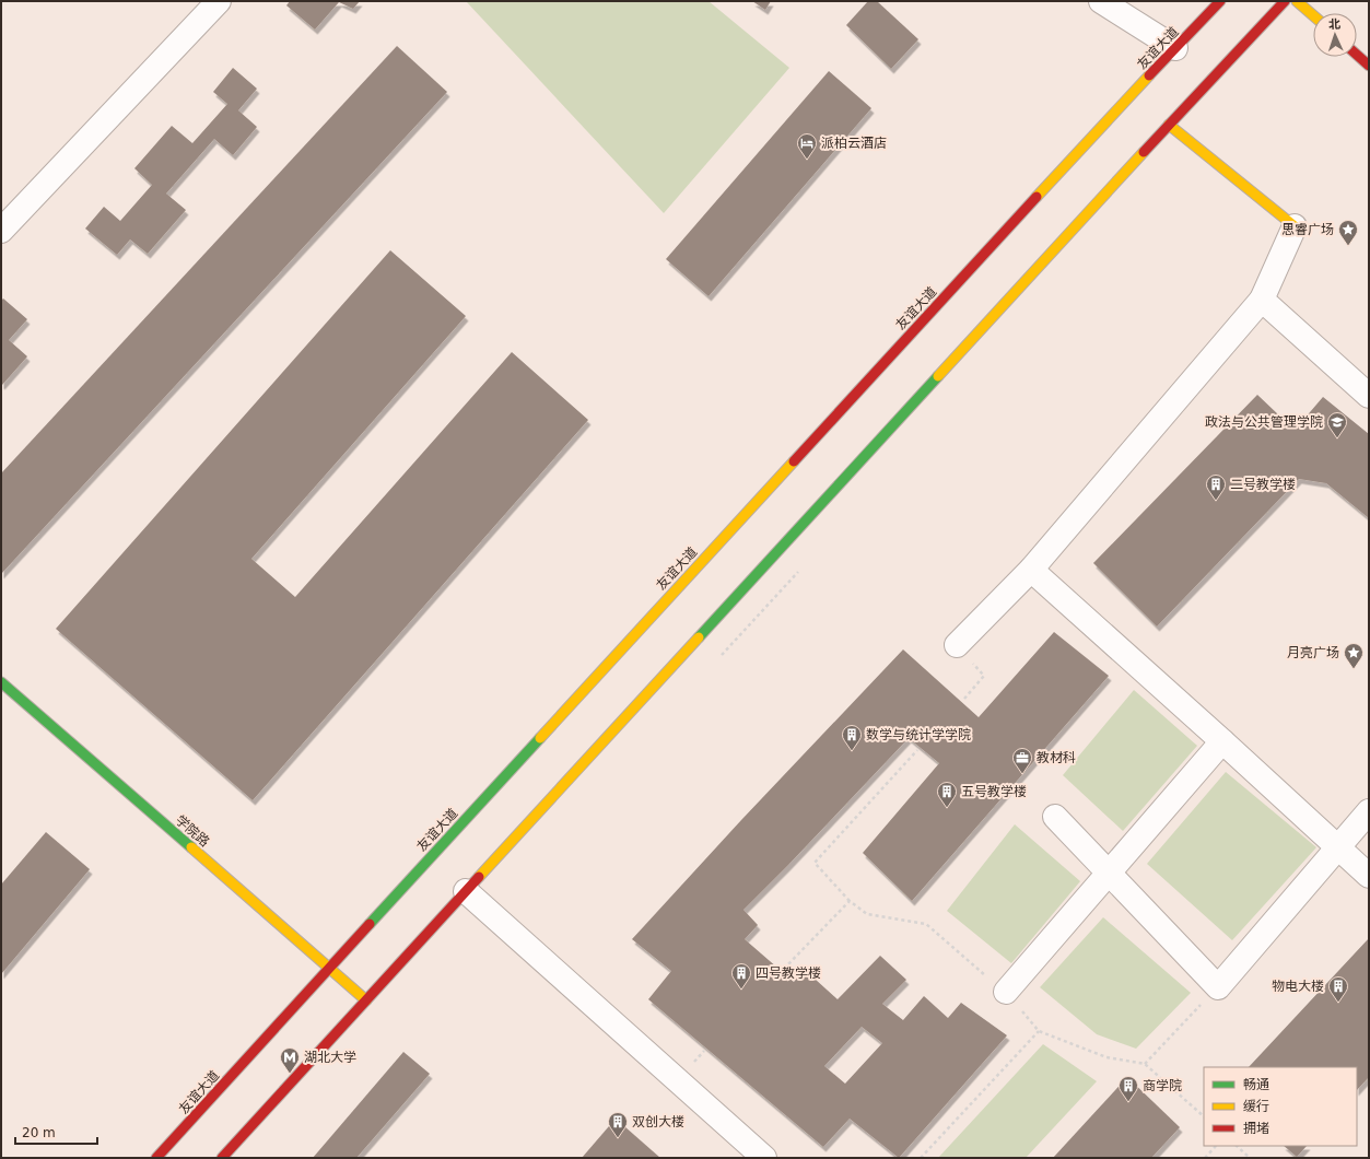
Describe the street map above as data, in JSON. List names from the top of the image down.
{
  "streets": {
    "main road": ["友谊大道", "学院路"]
  },
  "crossings": [
    ["友谊大道", "学院路"]
  ],
  "places": {
    "hotel": ["派柏云酒店"],
    "place": ["思睿广场", "月亮广场"],
    "school or university": ["政法与公共管理学院"],
    "building": [
      "二号教学楼",
      "数学与统计学学院",
      "五号教学楼",
      "四号教学楼",
      "物电大楼",
      "商学院",
      "双创大楼"
    ],
    "office": ["教材科"],
    "metro station": ["湖北大学"]
  },
  "legend": ["畅通", "缓行", "拥堵"],
  "scale_bar": "20 m",
  "north": "top"
}
